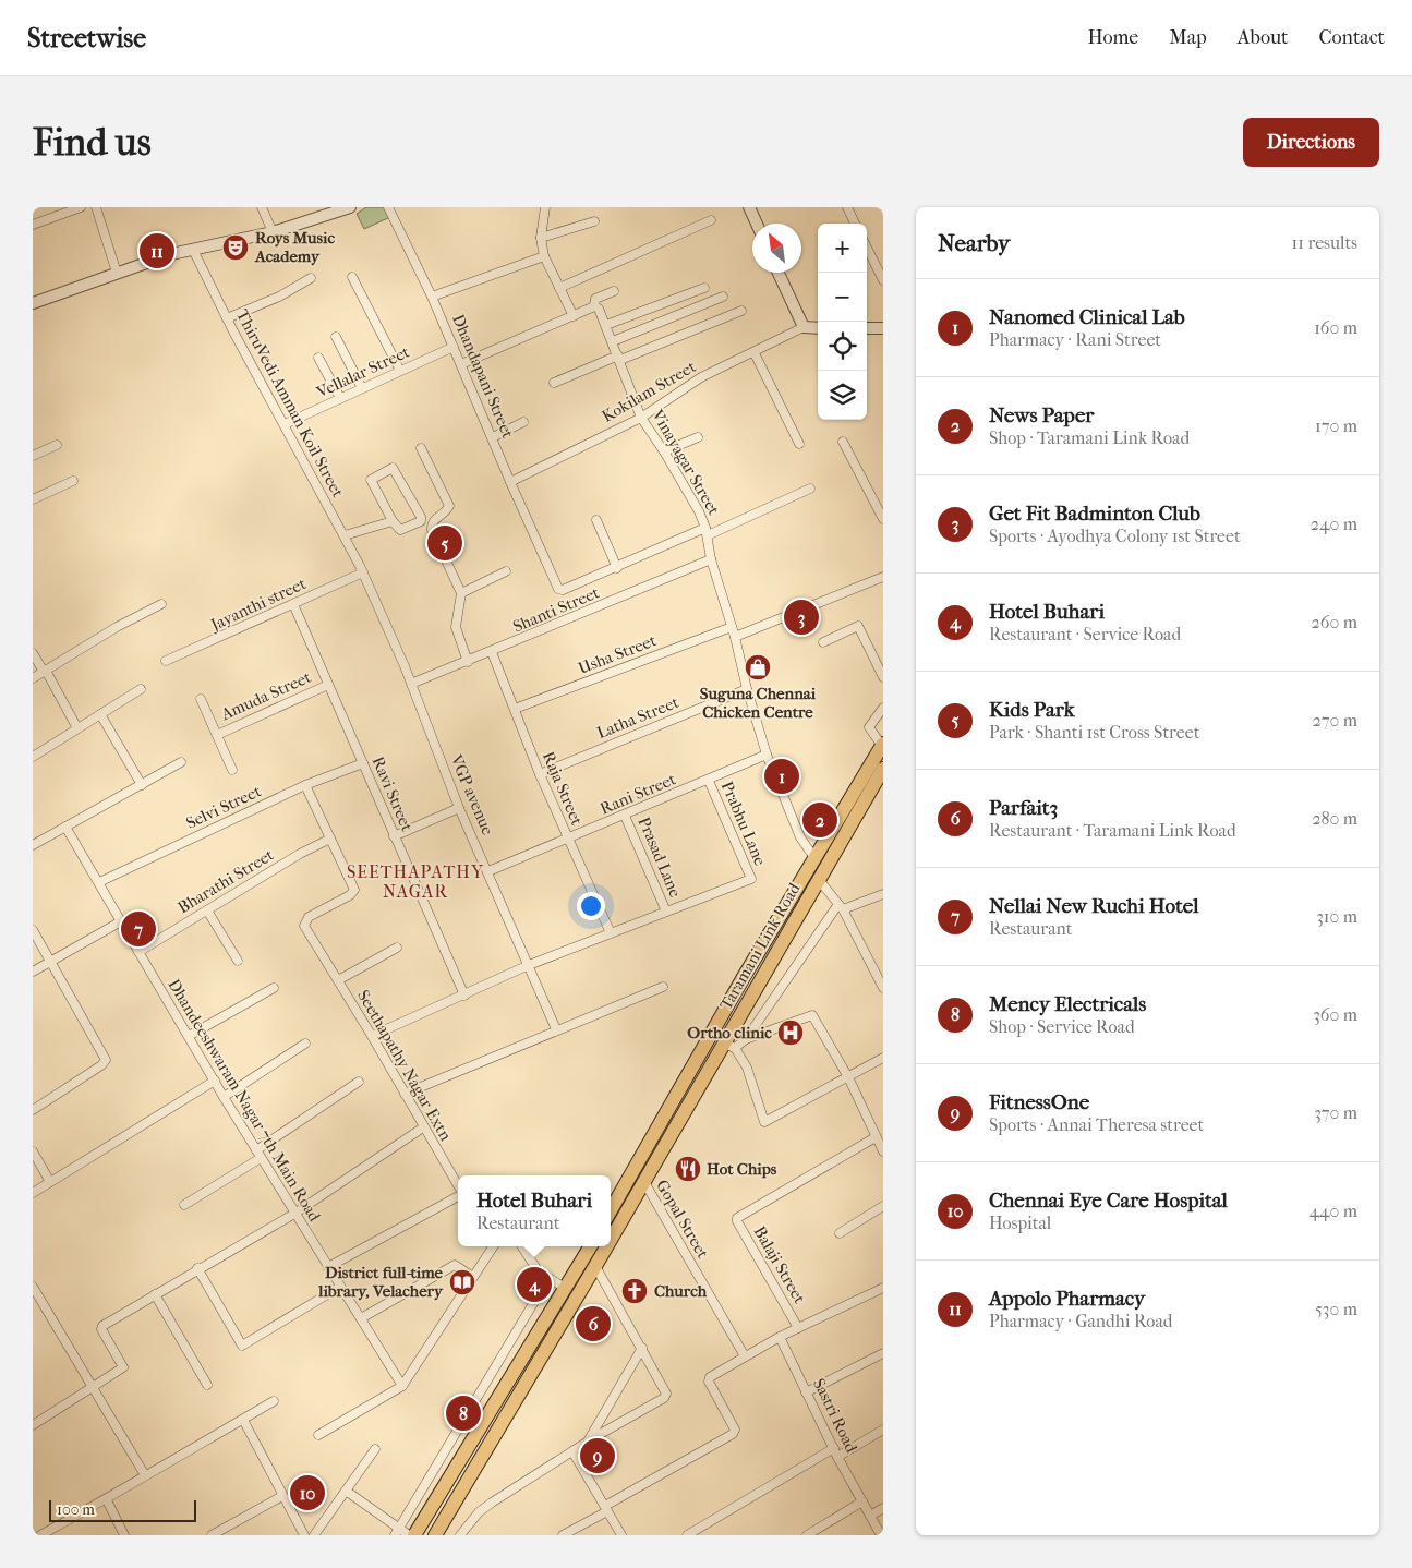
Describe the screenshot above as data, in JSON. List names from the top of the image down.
{
  "streets": {
    "main road": ["Taramani Link Road"],
    "street": [
      "Vellalar Street",
      "Dhandapani Street",
      "Kokilam Street",
      "ThiruVedi Amman Koil Street",
      "Vinayagar Street",
      "Jayanthi street",
      "Shanti Street",
      "Usha Street",
      "Amuda Street",
      "Latha Street",
      "Raja Street",
      "Ravi Street",
      "Rani Street",
      "VGP avenue",
      "Selvi Street",
      "Prabhu Lane",
      "Prasad Lane",
      "Bharathi Street",
      "Seethapathy Nagar Extn",
      "Dhandeeshwaram Nagar 7th Main Road",
      "Gopal Street",
      "Balaji Street",
      "Sastri Road"
    ]
  },
  "crossings": [
    ["Vellalar Street", "Dhandapani Street"],
    ["Vellalar Street", "ThiruVedi Amman Koil Street"],
    ["Dhandapani Street", "Kokilam Street"],
    ["Kokilam Street", "Vinayagar Street"],
    ["ThiruVedi Amman Koil Street", "Jayanthi street"],
    ["ThiruVedi Amman Koil Street", "VGP avenue"],
    ["Vinayagar Street", "Shanti Street"],
    ["Vinayagar Street", "Usha Street"],
    ["Vinayagar Street", "Latha Street"],
    ["Vinayagar Street", "Rani Street"],
    ["Vinayagar Street", "Taramani Link Road"],
    ["Jayanthi street", "Ravi Street"],
    ["Jayanthi street", "VGP avenue"],
    ["Shanti Street", "Raja Street"],
    ["Shanti Street", "VGP avenue"],
    ["Usha Street", "Raja Street"],
    ["Amuda Street", "Ravi Street"],
    ["Latha Street", "Raja Street"],
    ["Raja Street", "Rani Street"],
    ["Ravi Street", "Selvi Street"],
    ["Rani Street", "VGP avenue"],
    ["Rani Street", "Prabhu Lane"],
    ["Rani Street", "Prasad Lane"],
    ["Selvi Street", "Dhandeeshwaram Nagar 7th Main Road"],
    ["Prabhu Lane", "Prasad Lane"],
    ["Bharathi Street", "Seethapathy Nagar Extn"],
    ["Bharathi Street", "Dhandeeshwaram Nagar 7th Main Road"],
    ["Taramani Link Road", "Gopal Street"]
  ],
  "districts": ["SEETHAPATHY NAGAR"],
  "places": {
    "theatre": ["Roys Music Academy"],
    "shop": ["Suguna Chennai Chicken Centre"],
    "hospital": ["Ortho clinic"],
    "restaurant": ["Hot Chips"],
    "library": ["District full-time library, Velachery"],
    "church": ["Church"]
  },
  "scale_bar": "100 m",
  "north": "top left",
  "page": {
    "header": "Streetwise",
    "nav": [
      "Home",
      "Map",
      "About",
      "Contact"
    ],
    "buttons": "Directions",
    "title": "Find us",
    "heading": ["Nearby", "11 results"],
    "map_buttons": ["+", "−"],
    "pins": [
      "11",
      "5",
      "3",
      "1",
      "2",
      "7",
      "4",
      "6",
      "8",
      "9",
      "10"
    ],
    "list": [
      {
        "mark": "1",
        "name": "Nanomed Clinical Lab",
        "note": "Pharmacy · Rani Street",
        "value": "160 m"
      },
      {
        "mark": "2",
        "name": "News Paper",
        "note": "Shop · Taramani Link Road",
        "value": "170 m"
      },
      {
        "mark": "3",
        "name": "Get Fit Badminton Club",
        "note": "Sports · Ayodhya Colony 1st Street",
        "value": "240 m"
      },
      {
        "mark": "4",
        "name": "Hotel Buhari",
        "note": "Restaurant · Service Road",
        "value": "260 m"
      },
      {
        "mark": "5",
        "name": "Kids Park",
        "note": "Park · Shanti 1st Cross Street",
        "value": "270 m"
      },
      {
        "mark": "6",
        "name": "Parfait3",
        "note": "Restaurant · Taramani Link Road",
        "value": "280 m"
      },
      {
        "mark": "7",
        "name": "Nellai New Ruchi Hotel",
        "note": "Restaurant",
        "value": "310 m"
      },
      {
        "mark": "8",
        "name": "Mency Electricals",
        "note": "Shop · Service Road",
        "value": "360 m"
      },
      {
        "mark": "9",
        "name": "FitnessOne",
        "note": "Sports · Annai Theresa street",
        "value": "370 m"
      },
      {
        "mark": "10",
        "name": "Chennai Eye Care Hospital",
        "note": "Hospital",
        "value": "440 m"
      },
      {
        "mark": "11",
        "name": "Appolo Pharmacy",
        "note": "Pharmacy · Gandhi Road",
        "value": "530 m"
      }
    ],
    "popup": ["Hotel Buhari", "Restaurant"],
    "scale": "100 m"
  }
}
